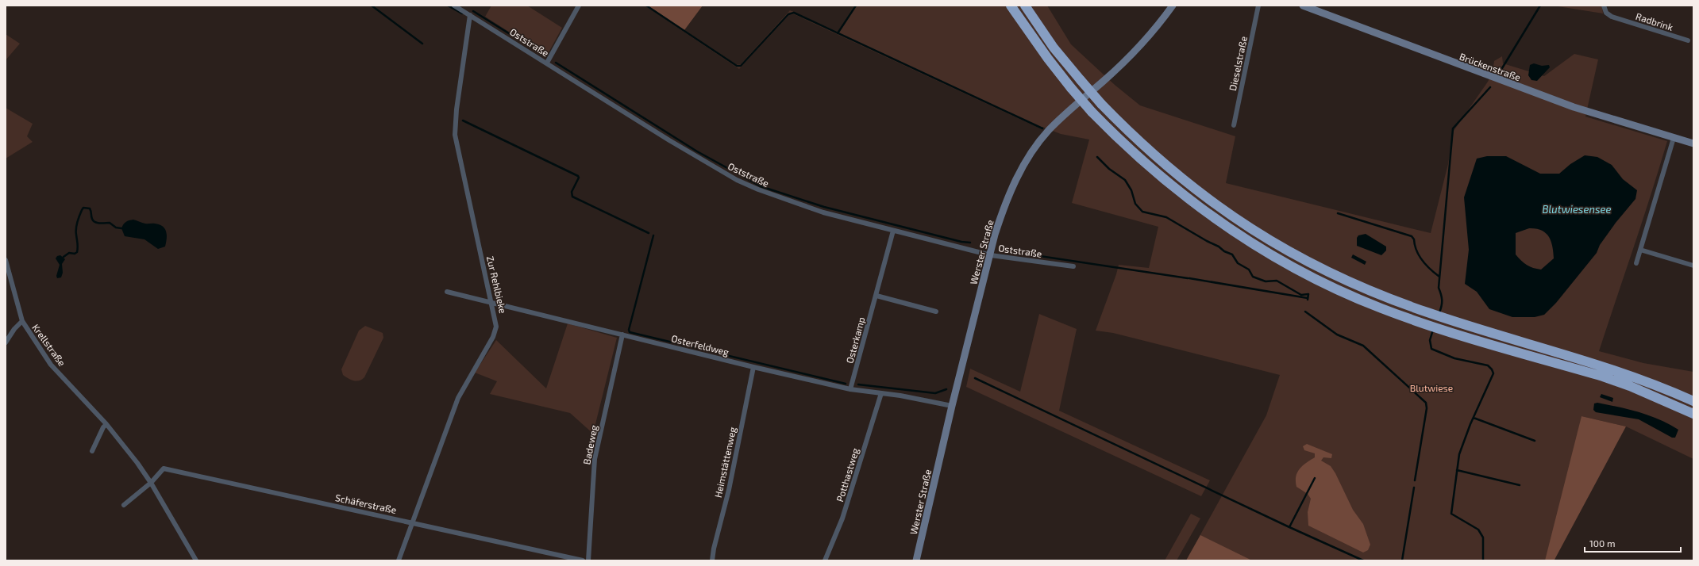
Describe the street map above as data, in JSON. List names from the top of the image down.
{
  "streets": {
    "main road": ["Brückenstraße", "Werster Straße"],
    "street": [
      "Radbrink",
      "Oststraße",
      "Dieselstraße",
      "Zur Rehlbieke",
      "Osterkamp",
      "Krellstraße",
      "Osterfeldweg",
      "Badeweg",
      "Heimstättenweg",
      "Potthastweg",
      "Schäferstraße"
    ]
  },
  "crossings": [
    ["Oststraße", "Werster Straße"],
    ["Oststraße", "Zur Rehlbieke"],
    ["Oststraße", "Osterkamp"],
    ["Werster Straße", "Osterfeldweg"],
    ["Zur Rehlbieke", "Osterfeldweg"],
    ["Zur Rehlbieke", "Schäferstraße"],
    ["Osterkamp", "Osterfeldweg"],
    ["Krellstraße", "Schäferstraße"],
    ["Osterfeldweg", "Badeweg"],
    ["Osterfeldweg", "Heimstättenweg"],
    ["Osterfeldweg", "Potthastweg"]
  ],
  "water": ["Blutwiesensee"],
  "parks": ["Blutwiese"],
  "scale_bar": "100 m"
}
